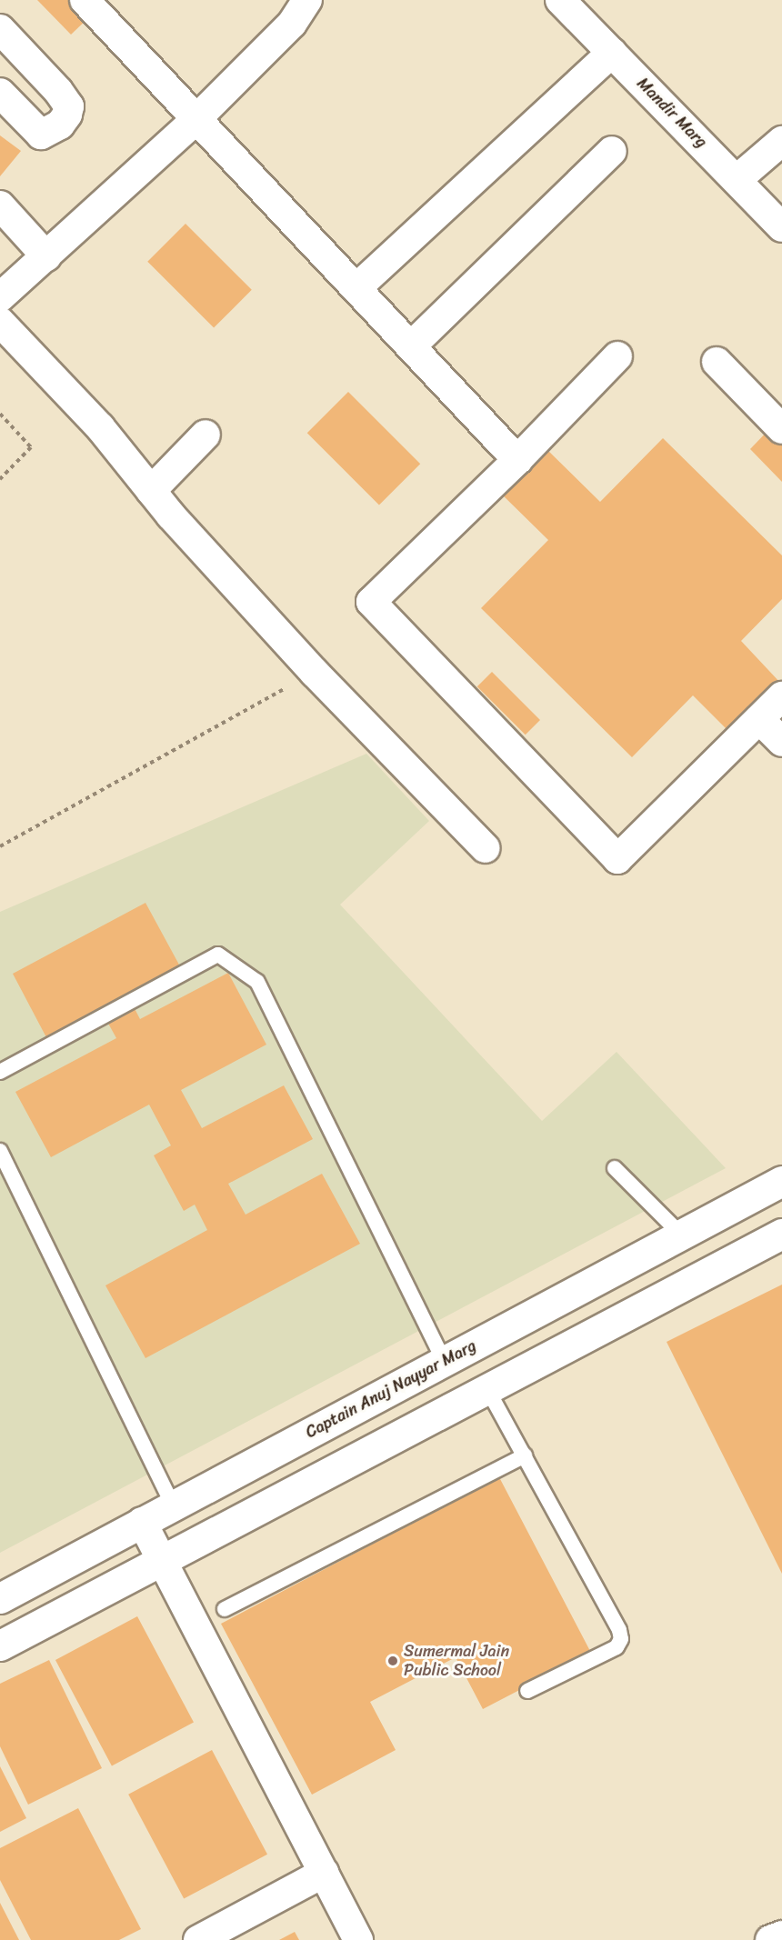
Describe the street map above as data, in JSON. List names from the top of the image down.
{
  "streets": {
    "street": ["Mandir Marg", "Captain Anuj Nayyar Marg"]
  },
  "places": ["Sumermal Jain Public School"]
}
